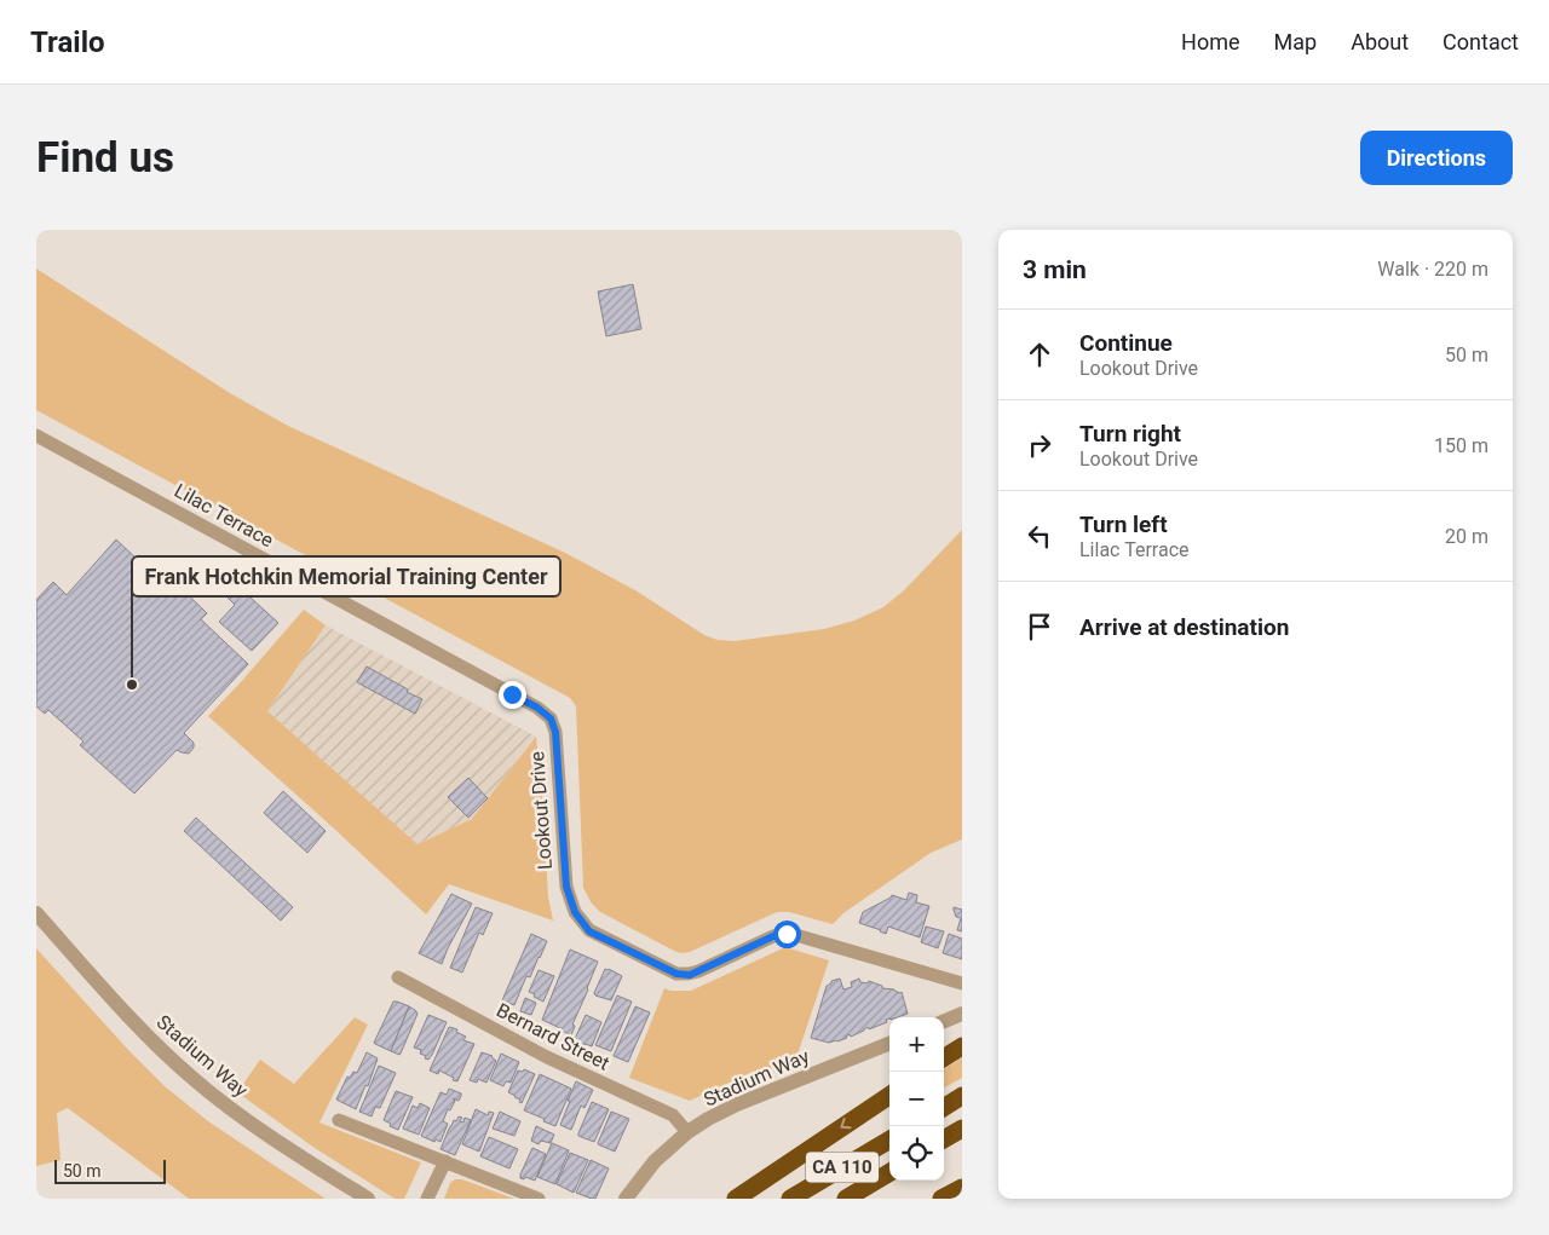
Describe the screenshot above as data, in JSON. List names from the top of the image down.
{
  "streets": {
    "highway": ["CA 110"],
    "street": [
      "Lilac Terrace",
      "Lookout Drive",
      "Bernard Street",
      "Stadium Way"
    ]
  },
  "crossings": [
    ["Lilac Terrace", "Lookout Drive"],
    ["Bernard Street", "Stadium Way"]
  ],
  "places": ["Frank Hotchkin Memorial Training Center"],
  "scale_bar": "50 m",
  "page": {
    "header": "Trailo",
    "nav": [
      "Home",
      "Map",
      "About",
      "Contact"
    ],
    "buttons": "Directions",
    "title": "Find us",
    "heading": ["3 min", "Walk · 220 m"],
    "list": [
      ["Continue", "Lookout Drive", "50 m"],
      ["Turn right", "Lookout Drive", "150 m"],
      ["Turn left", "Lilac Terrace", "20 m"],
      "Arrive at destination"
    ],
    "map_buttons": ["+", "−"],
    "scale": "50 m"
  }
}
